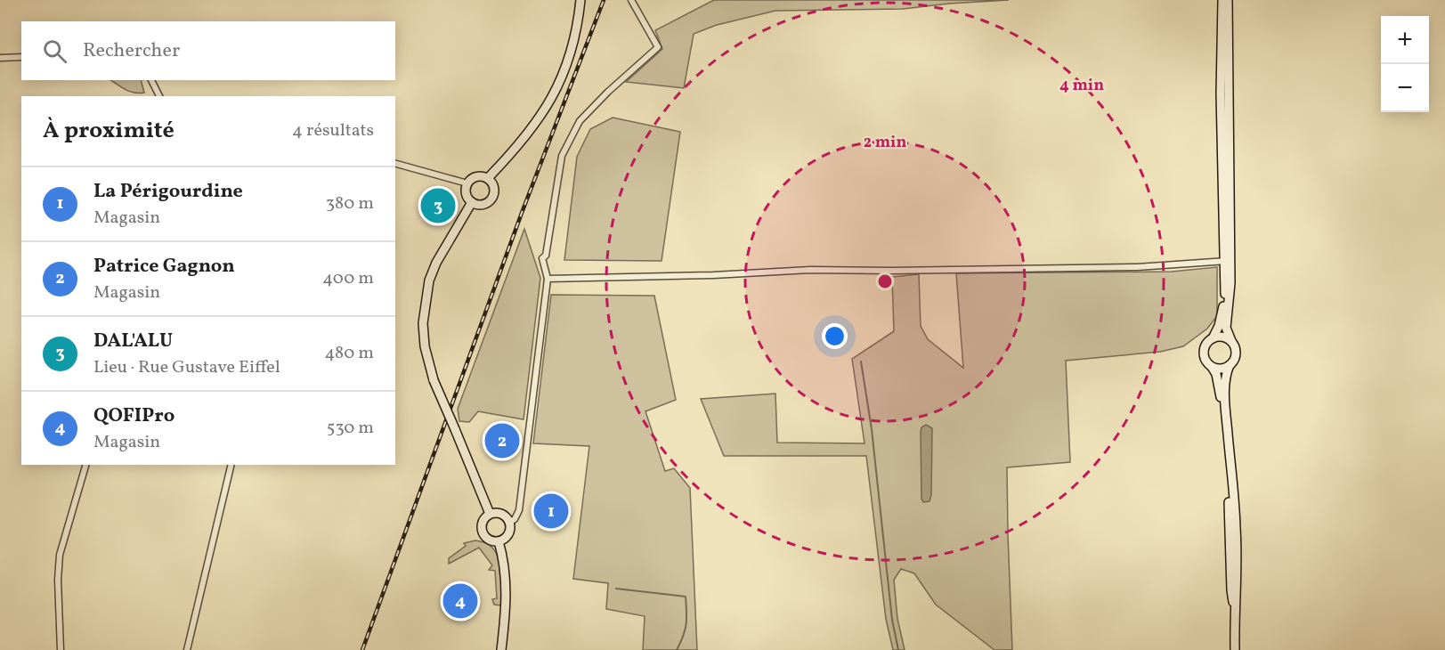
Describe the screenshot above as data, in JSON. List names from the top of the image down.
{
  "page": {
    "map_buttons": ["+", "−"],
    "search": "Rechercher",
    "heading": ["À proximité", "4 résultats"],
    "list": [
      {
        "mark": "1",
        "name": "La Périgourdine",
        "note": "Magasin",
        "value": "380 m"
      },
      {
        "mark": "2",
        "name": "Patrice Gagnon",
        "note": "Magasin",
        "value": "400 m"
      },
      {
        "mark": "3",
        "name": "DAL'ALU",
        "note": "Lieu · Rue Gustave Eiffel",
        "value": "480 m"
      },
      {
        "mark": "4",
        "name": "QOFIPro",
        "note": "Magasin",
        "value": "530 m"
      }
    ],
    "pins": [
      "3",
      "2",
      "1",
      "4"
    ]
  },
  "rings": ["4 min", "2 min"]
}
